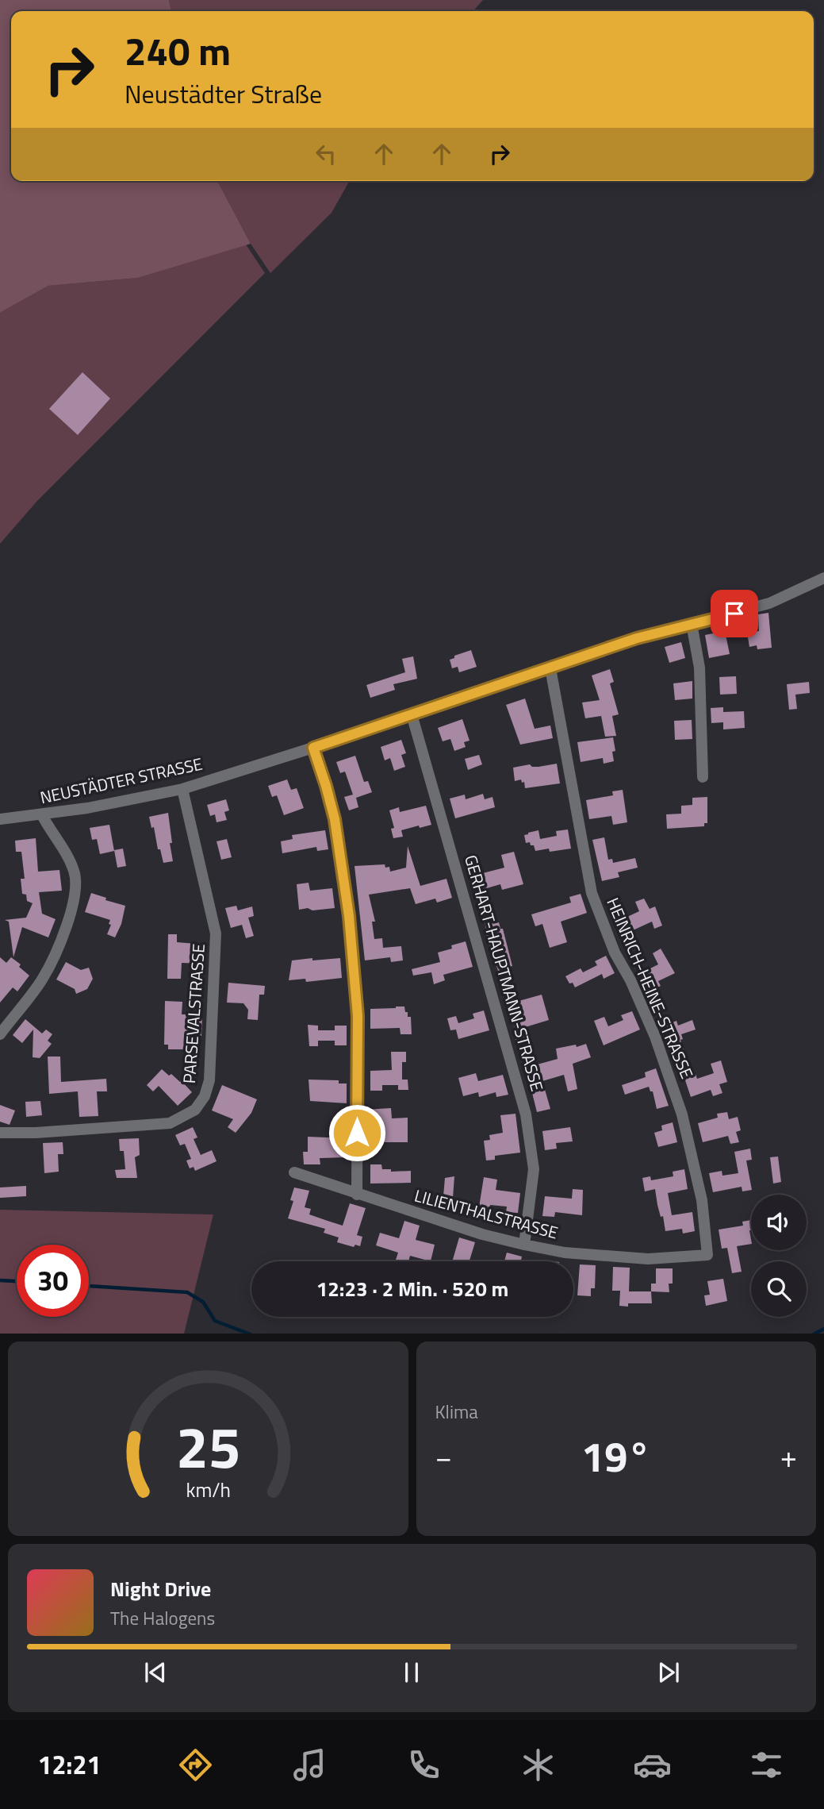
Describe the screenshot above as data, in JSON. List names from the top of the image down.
{
  "streets": {
    "street": [
      "NEUSTÄDTER STRASSE",
      "GERHART-HAUPTMANN-STRASSE",
      "HEINRICH-HEINE-STRASSE",
      "PARSEVALSTRASSE",
      "LILIENTHALSTRASSE"
    ]
  },
  "crossings": [
    ["NEUSTÄDTER STRASSE", "GERHART-HAUPTMANN-STRASSE"],
    ["NEUSTÄDTER STRASSE", "HEINRICH-HEINE-STRASSE"],
    ["NEUSTÄDTER STRASSE", "PARSEVALSTRASSE"],
    ["GERHART-HAUPTMANN-STRASSE", "LILIENTHALSTRASSE"],
    ["HEINRICH-HEINE-STRASSE", "LILIENTHALSTRASSE"]
  ],
  "page": {
    "turn": ["240 m", "Neustädter Straße"],
    "limit": "30",
    "trip": "12:23 · 2 Min. · 520 m",
    "tile": "Klima",
    "heat": ["−", "19°", "+"],
    "song": ["Night Drive", "The Halogens"],
    "tabs": "12:21",
    "gauge": ["25", "km/h"]
  }
}
